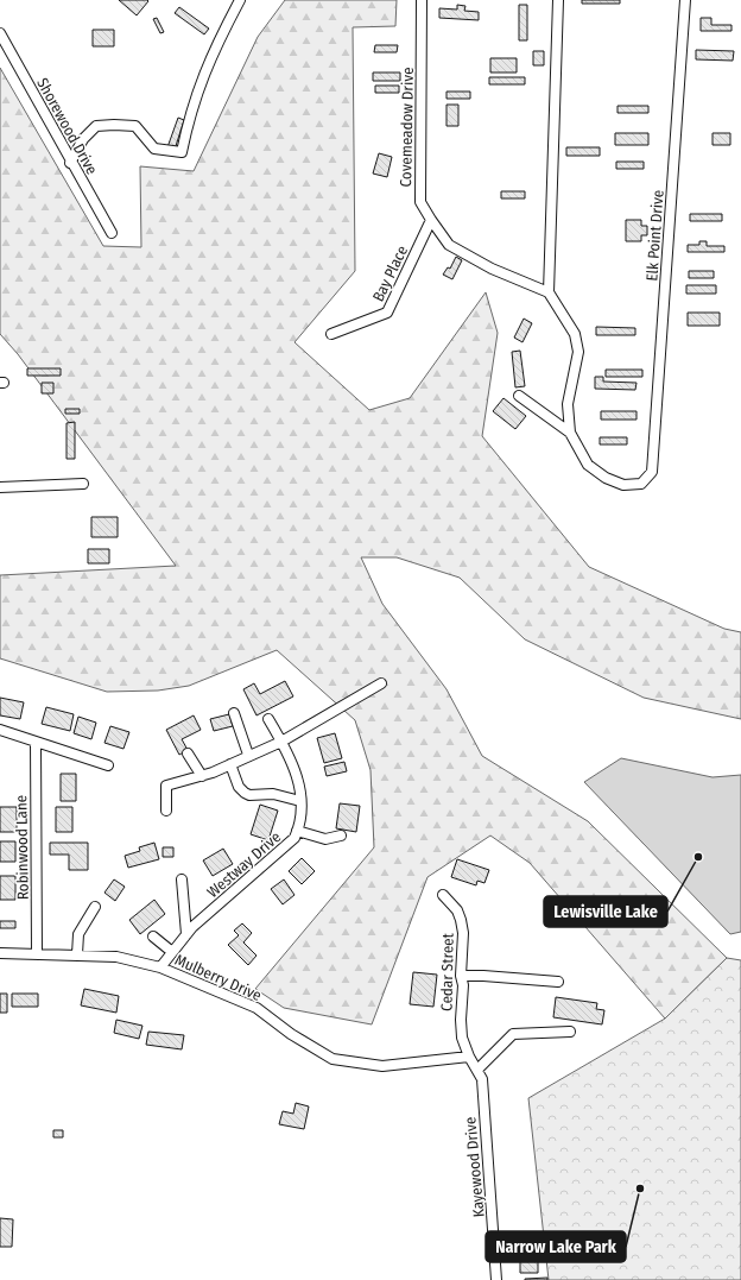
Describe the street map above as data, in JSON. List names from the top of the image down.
{
  "streets": {
    "street": [
      "Shorewood Drive",
      "Covemeadow Drive",
      "Elk Point Drive",
      "Bay Place",
      "Robinwood Lane",
      "Westway Drive",
      "Cedar Street",
      "Mulberry Drive",
      "Kayewood Drive"
    ]
  },
  "crossings": [
    ["Covemeadow Drive", "Bay Place"],
    ["Robinwood Lane", "Mulberry Drive"],
    ["Westway Drive", "Mulberry Drive"],
    ["Cedar Street", "Mulberry Drive"],
    ["Cedar Street", "Kayewood Drive"],
    ["Mulberry Drive", "Kayewood Drive"]
  ],
  "places": ["Lewisville Lake", "Narrow Lake Park"]
}
